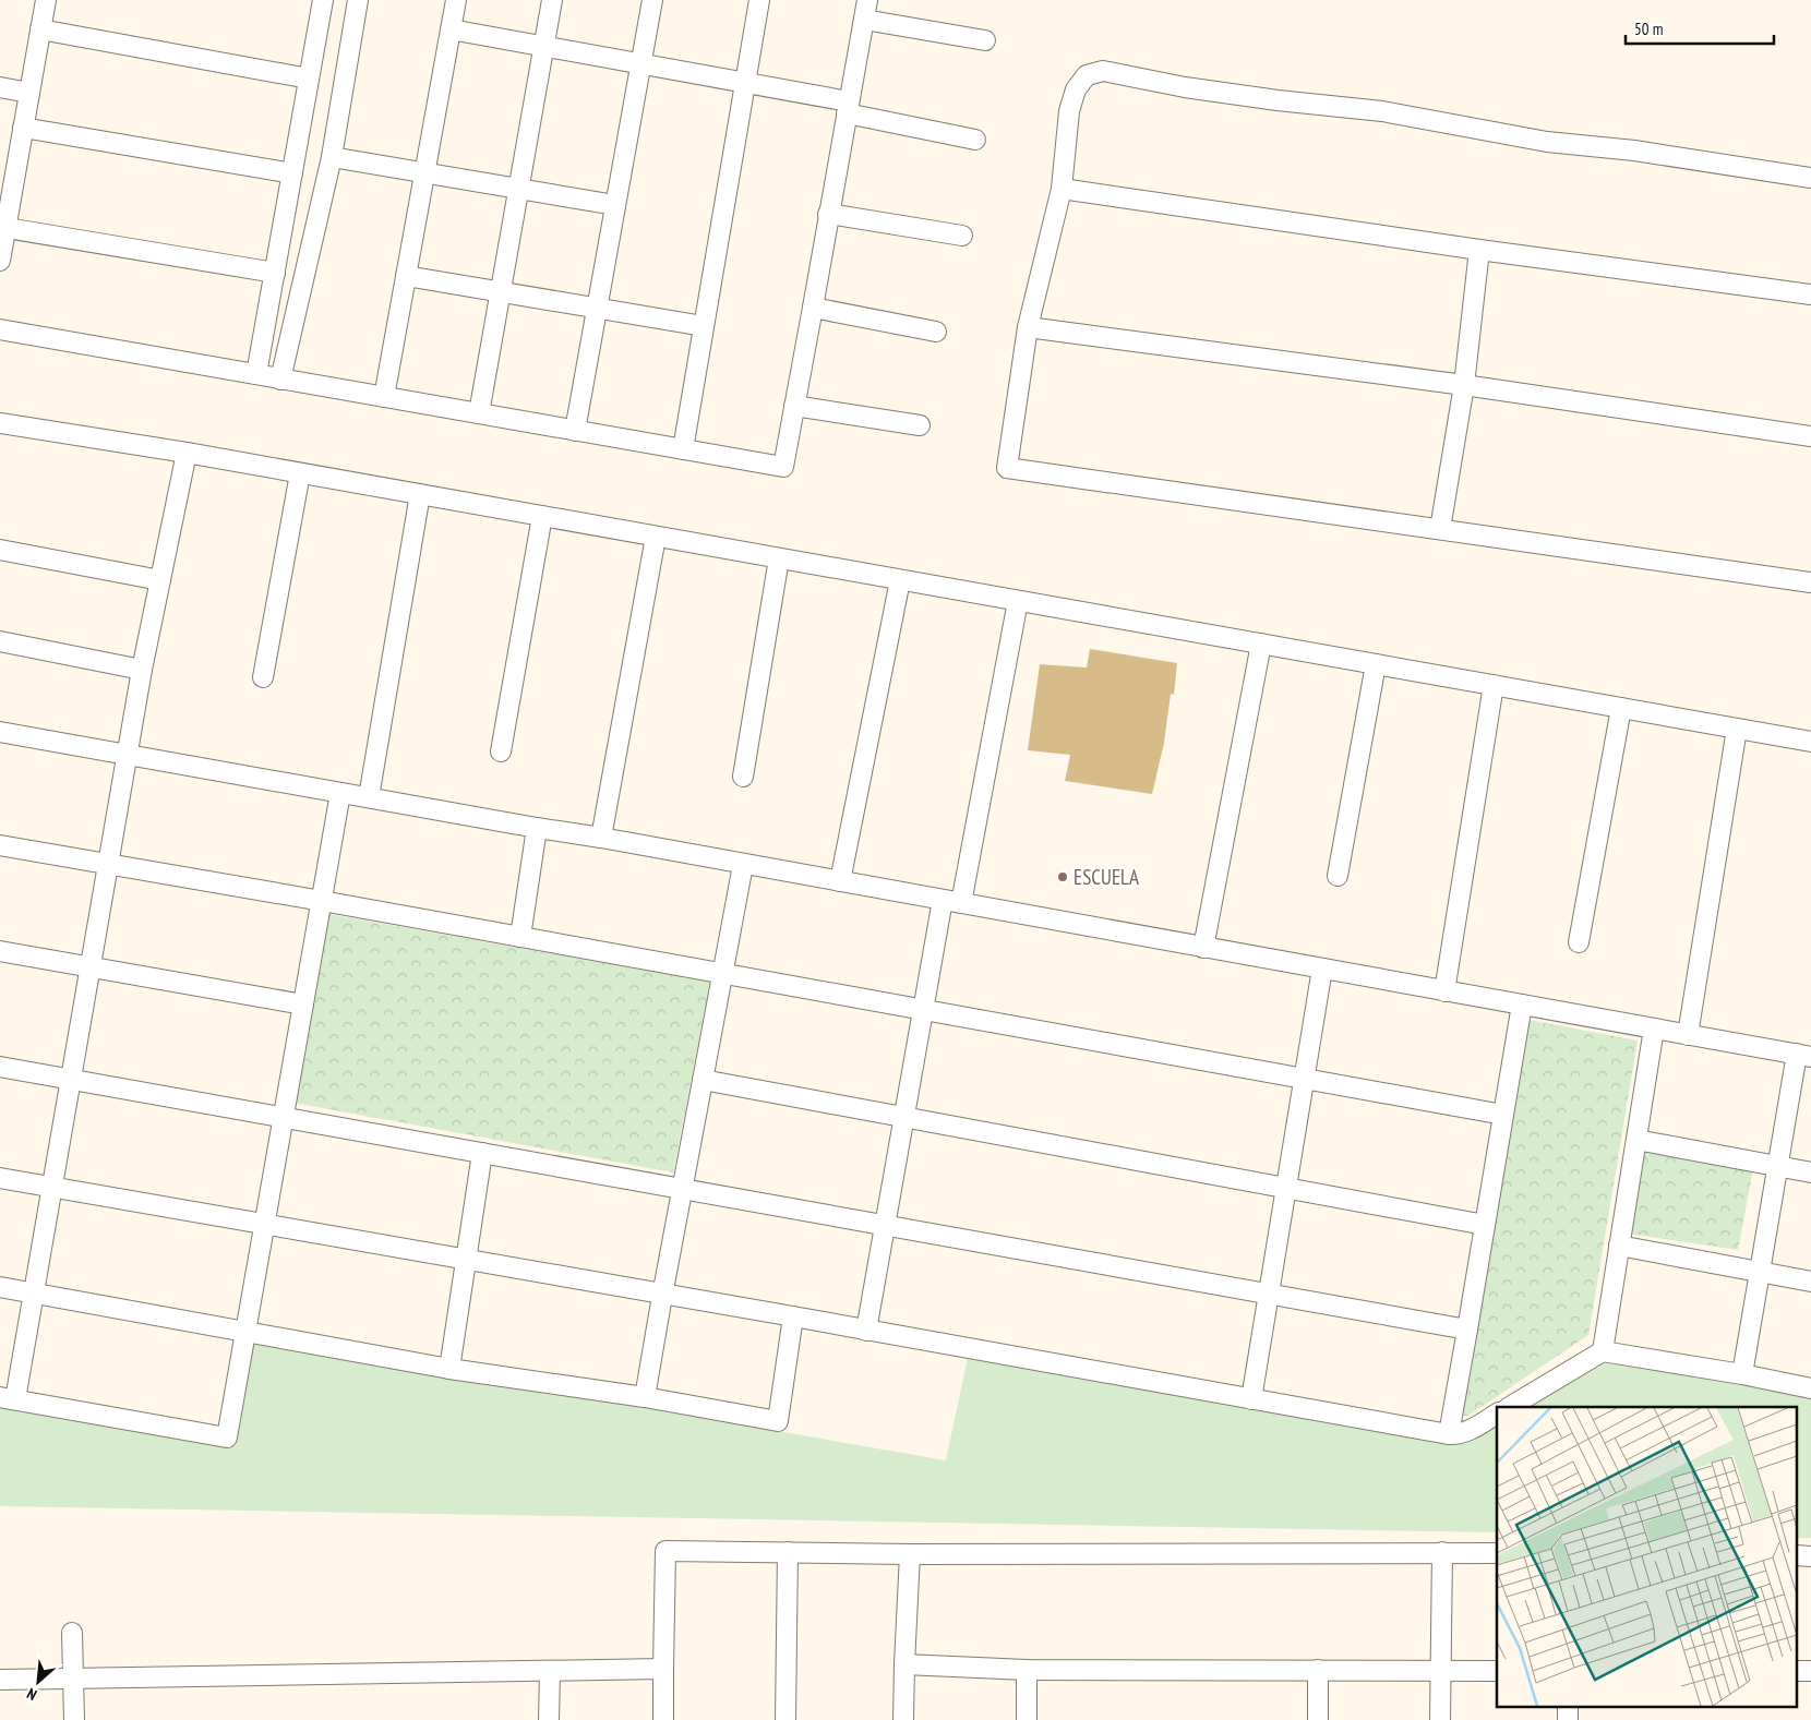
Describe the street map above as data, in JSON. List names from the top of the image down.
{
  "places": ["ESCUELA"],
  "scale_bar": "50 m",
  "north": "bottom left"
}
